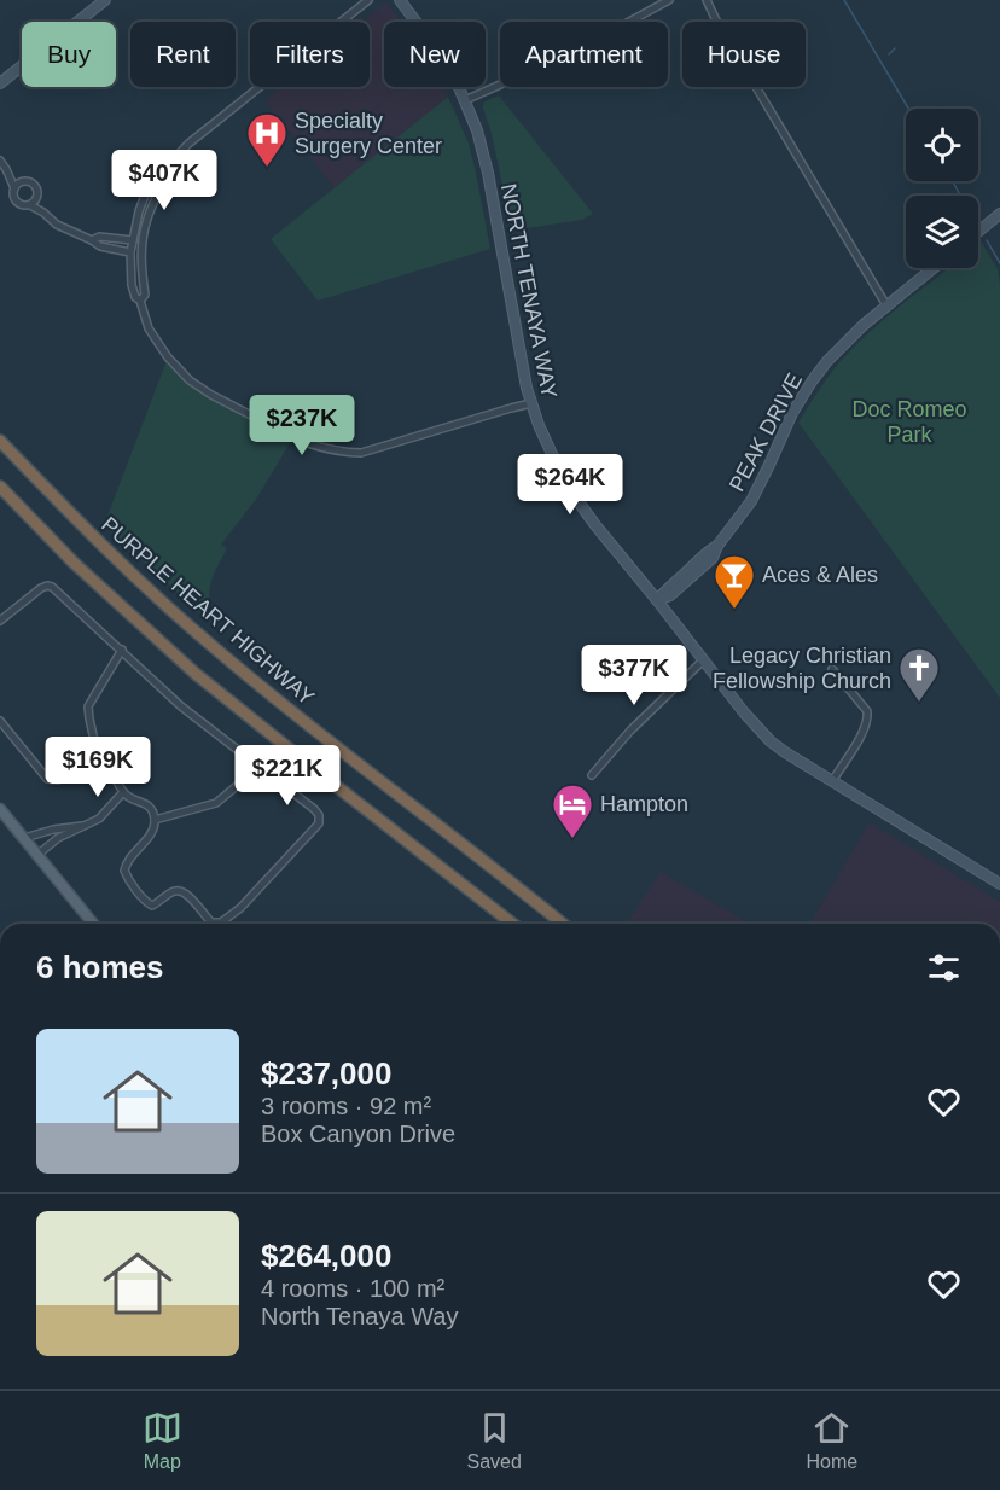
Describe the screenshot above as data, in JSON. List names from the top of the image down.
{
  "streets": {
    "highway": ["PURPLE HEART HIGHWAY"],
    "main road": ["NORTH TENAYA WAY", "PEAK DRIVE"]
  },
  "crossings": [
    ["NORTH TENAYA WAY", "PEAK DRIVE"]
  ],
  "parks": ["Doc Romeo Park"],
  "places": {
    "hospital": ["Specialty Surgery Center"],
    "bar": ["Aces & Ales"],
    "church": ["Legacy Christian Fellowship Church"],
    "hotel": ["Hampton"]
  },
  "page": {
    "chip": [
      "Buy",
      "Rent",
      "Filters",
      "New",
      "Apartment",
      "House"
    ],
    "price": [
      "$407K",
      "$237K",
      "$264K",
      "$377K",
      "$169K",
      "$221K"
    ],
    "heading": "6 homes",
    "list": [
      {
        "name": "$237,000",
        "note": "3 rooms · 92 m² · Box Canyon Drive"
      },
      {
        "name": "$264,000",
        "note": "4 rooms · 100 m² · North Tenaya Way"
      }
    ],
    "tabs": ["Map", "Saved", "Home"]
  }
}
